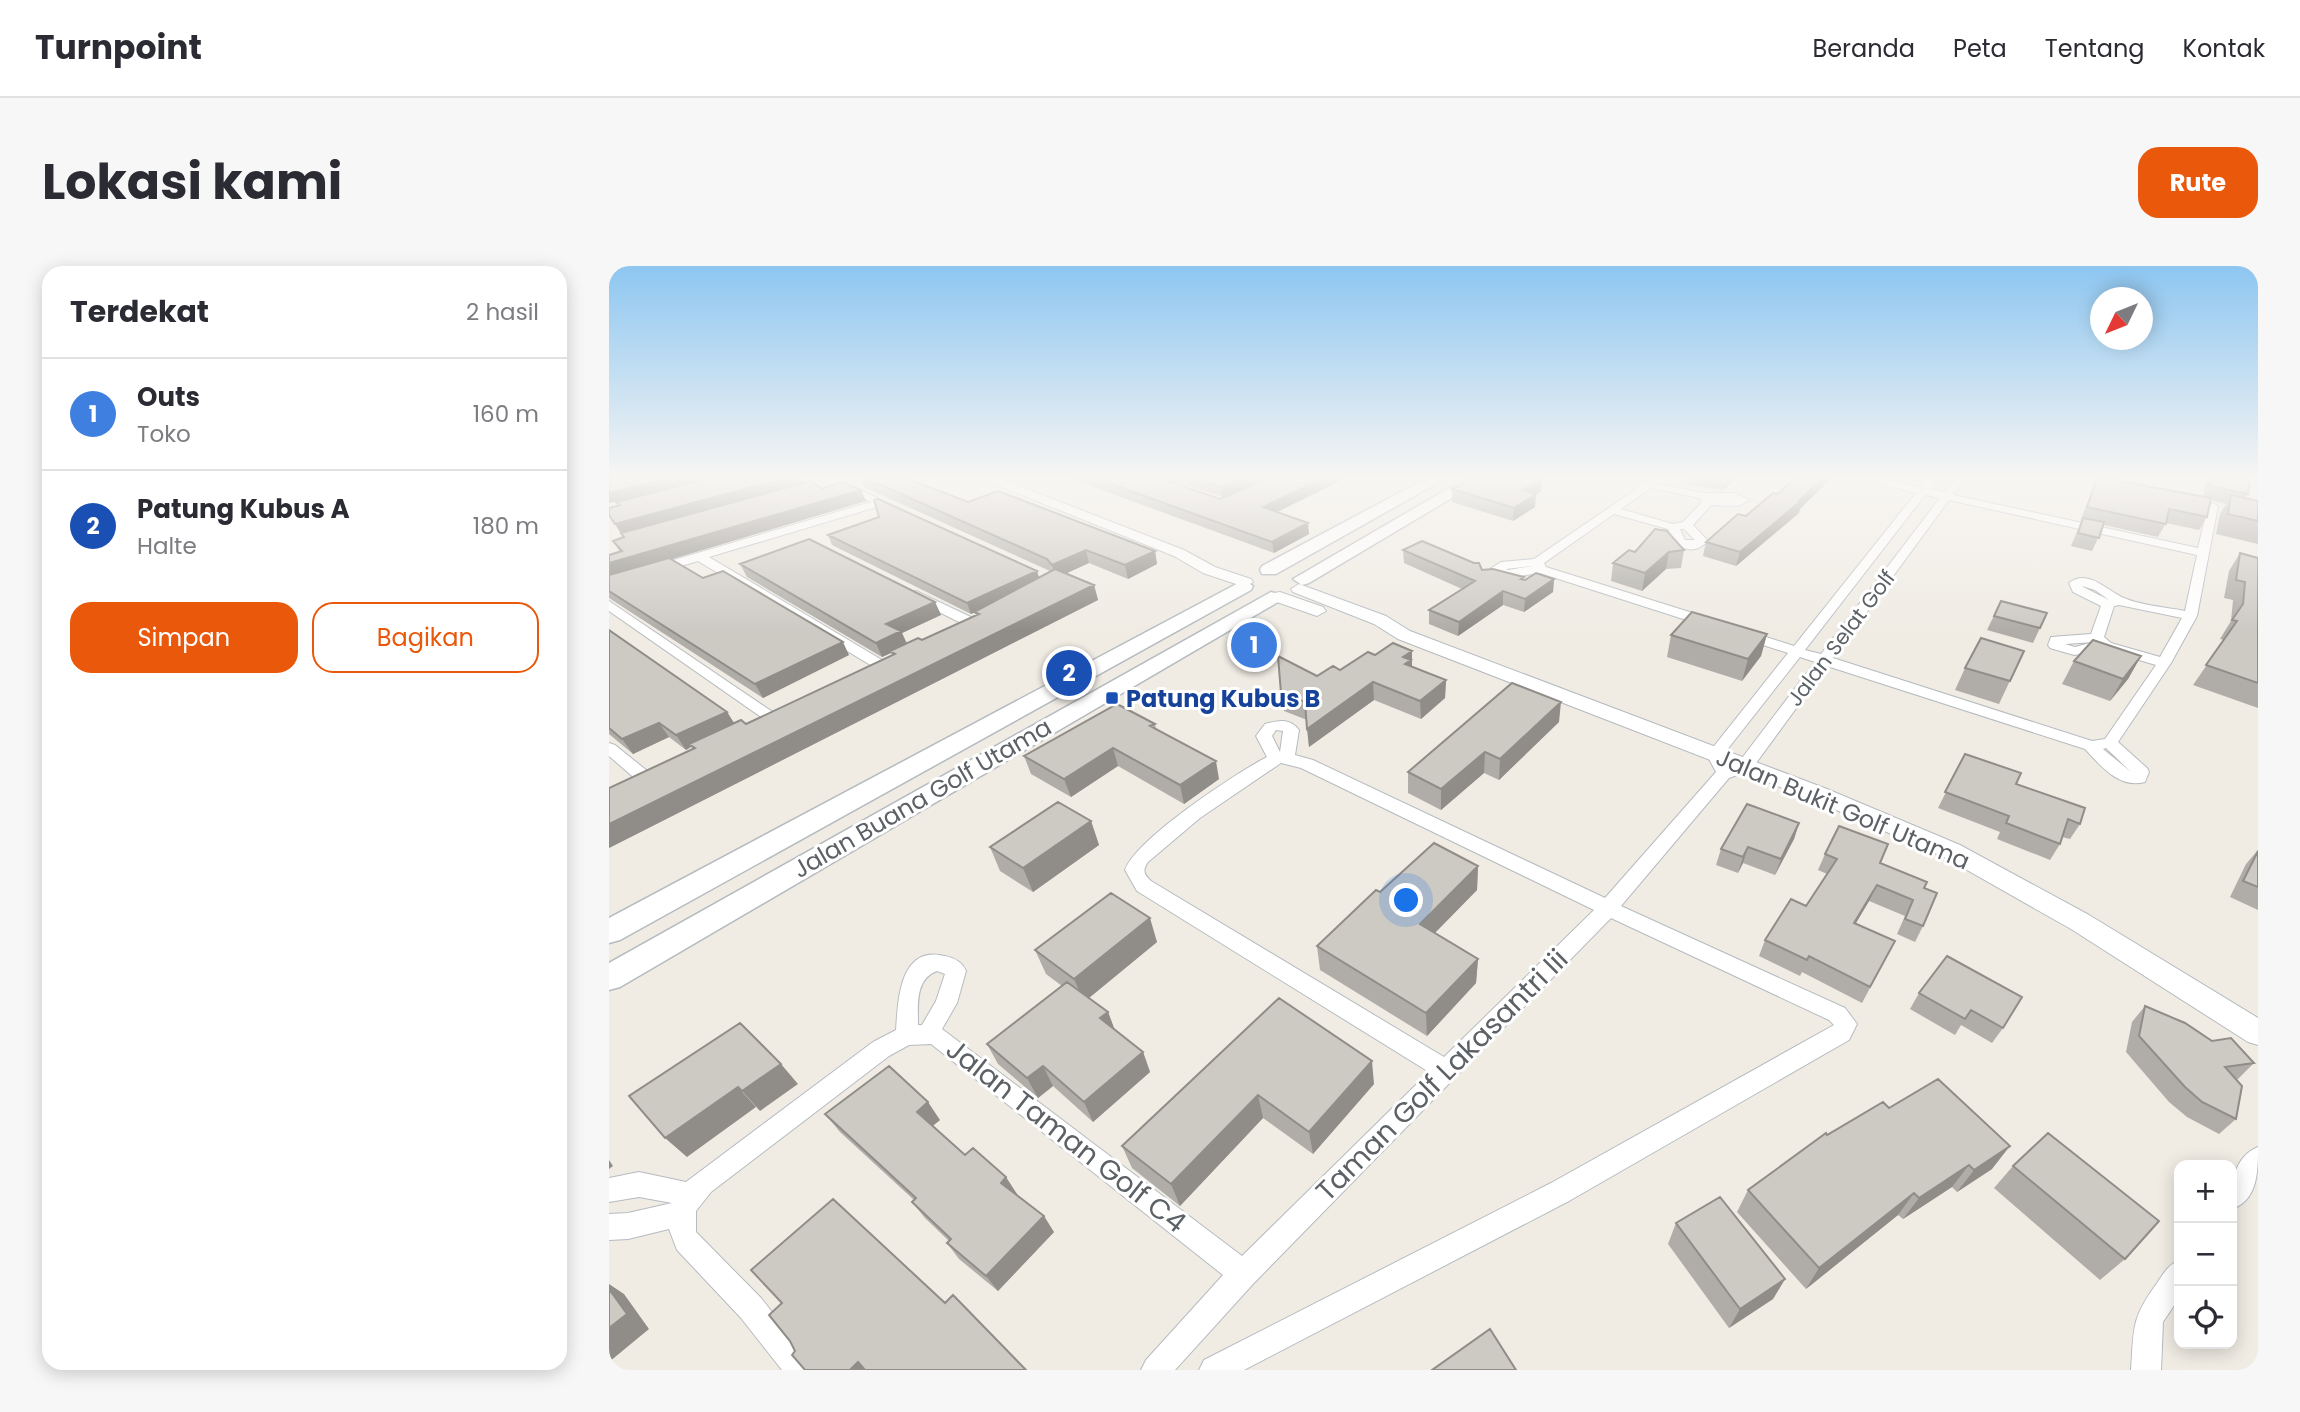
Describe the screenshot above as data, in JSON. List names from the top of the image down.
{
  "streets": {
    "main road": ["Jalan Buana Golf Utama"],
    "street": [
      "Jalan Selat Golf",
      "Jalan Bukit Golf Utama",
      "Taman Golf Lakasantri Iii",
      "Jalan Taman Golf C4"
    ]
  },
  "crossings": [
    ["Jalan Selat Golf", "Jalan Bukit Golf Utama"],
    ["Jalan Selat Golf", "Taman Golf Lakasantri Iii"],
    ["Jalan Buana Golf Utama", "Jalan Bukit Golf Utama"],
    ["Jalan Bukit Golf Utama", "Taman Golf Lakasantri Iii"],
    ["Taman Golf Lakasantri Iii", "Jalan Taman Golf C4"]
  ],
  "places": {
    "transit": ["Patung Kubus B"]
  },
  "north": "bottom left",
  "page": {
    "header": "Turnpoint",
    "nav": [
      "Beranda",
      "Peta",
      "Tentang",
      "Kontak"
    ],
    "title": "Lokasi kami",
    "buttons": [
      "Rute",
      ["Simpan", "Bagikan"]
    ],
    "heading": ["Terdekat", "2 hasil"],
    "list": [
      {
        "mark": "1",
        "name": "Outs",
        "note": "Toko",
        "value": "160 m"
      },
      {
        "mark": "2",
        "name": "Patung Kubus A",
        "note": "Halte",
        "value": "180 m"
      }
    ],
    "pins": ["1", "2"],
    "map_buttons": ["+", "−"]
  }
}
